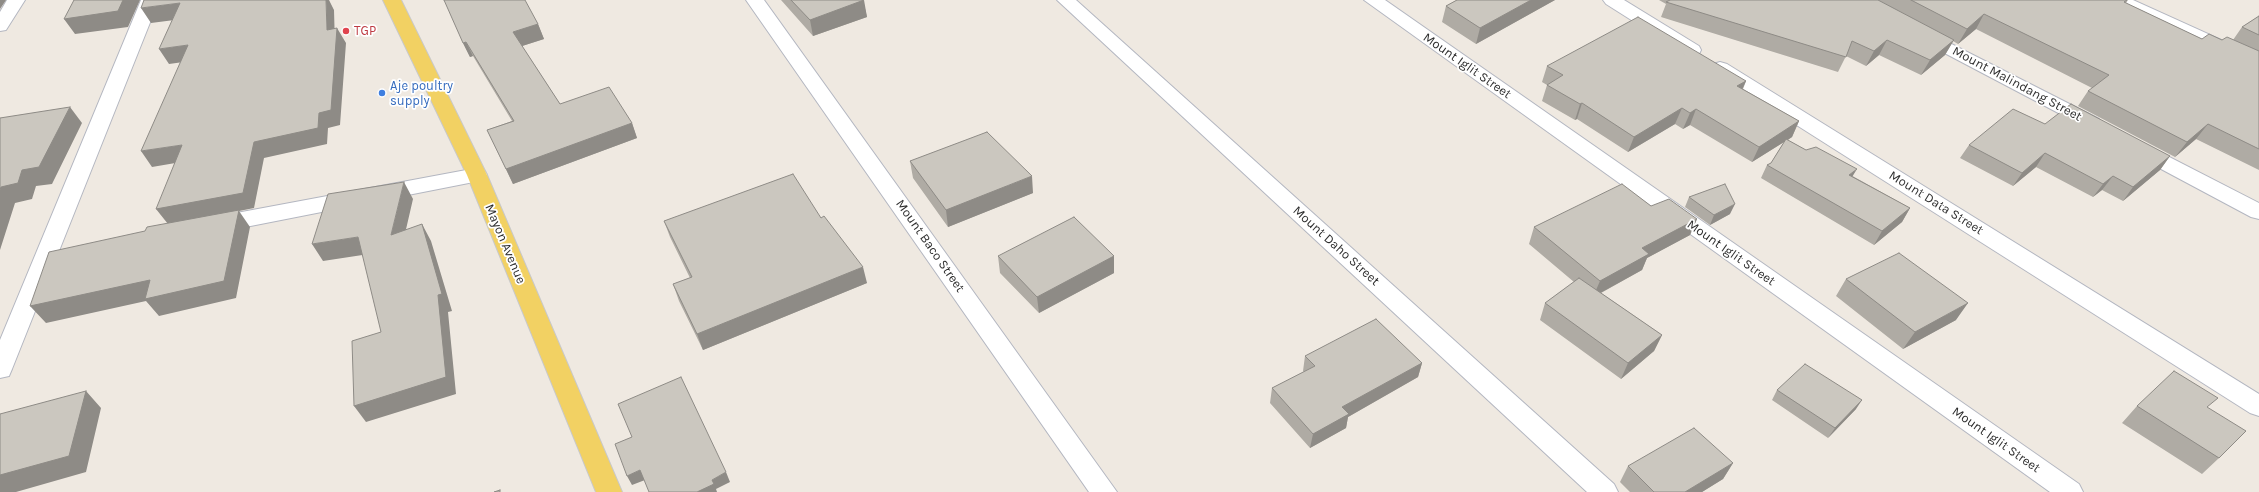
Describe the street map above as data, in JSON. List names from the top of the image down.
{
  "streets": {
    "main road": ["Mayon Avenue"],
    "street": [
      "Mount Iglit Street",
      "Mount Malindang Street",
      "Mount Data Street",
      "Mount Baco Street",
      "Mount Daho Street"
    ]
  },
  "places": ["TGP", "Aje poultry supply"]
}
